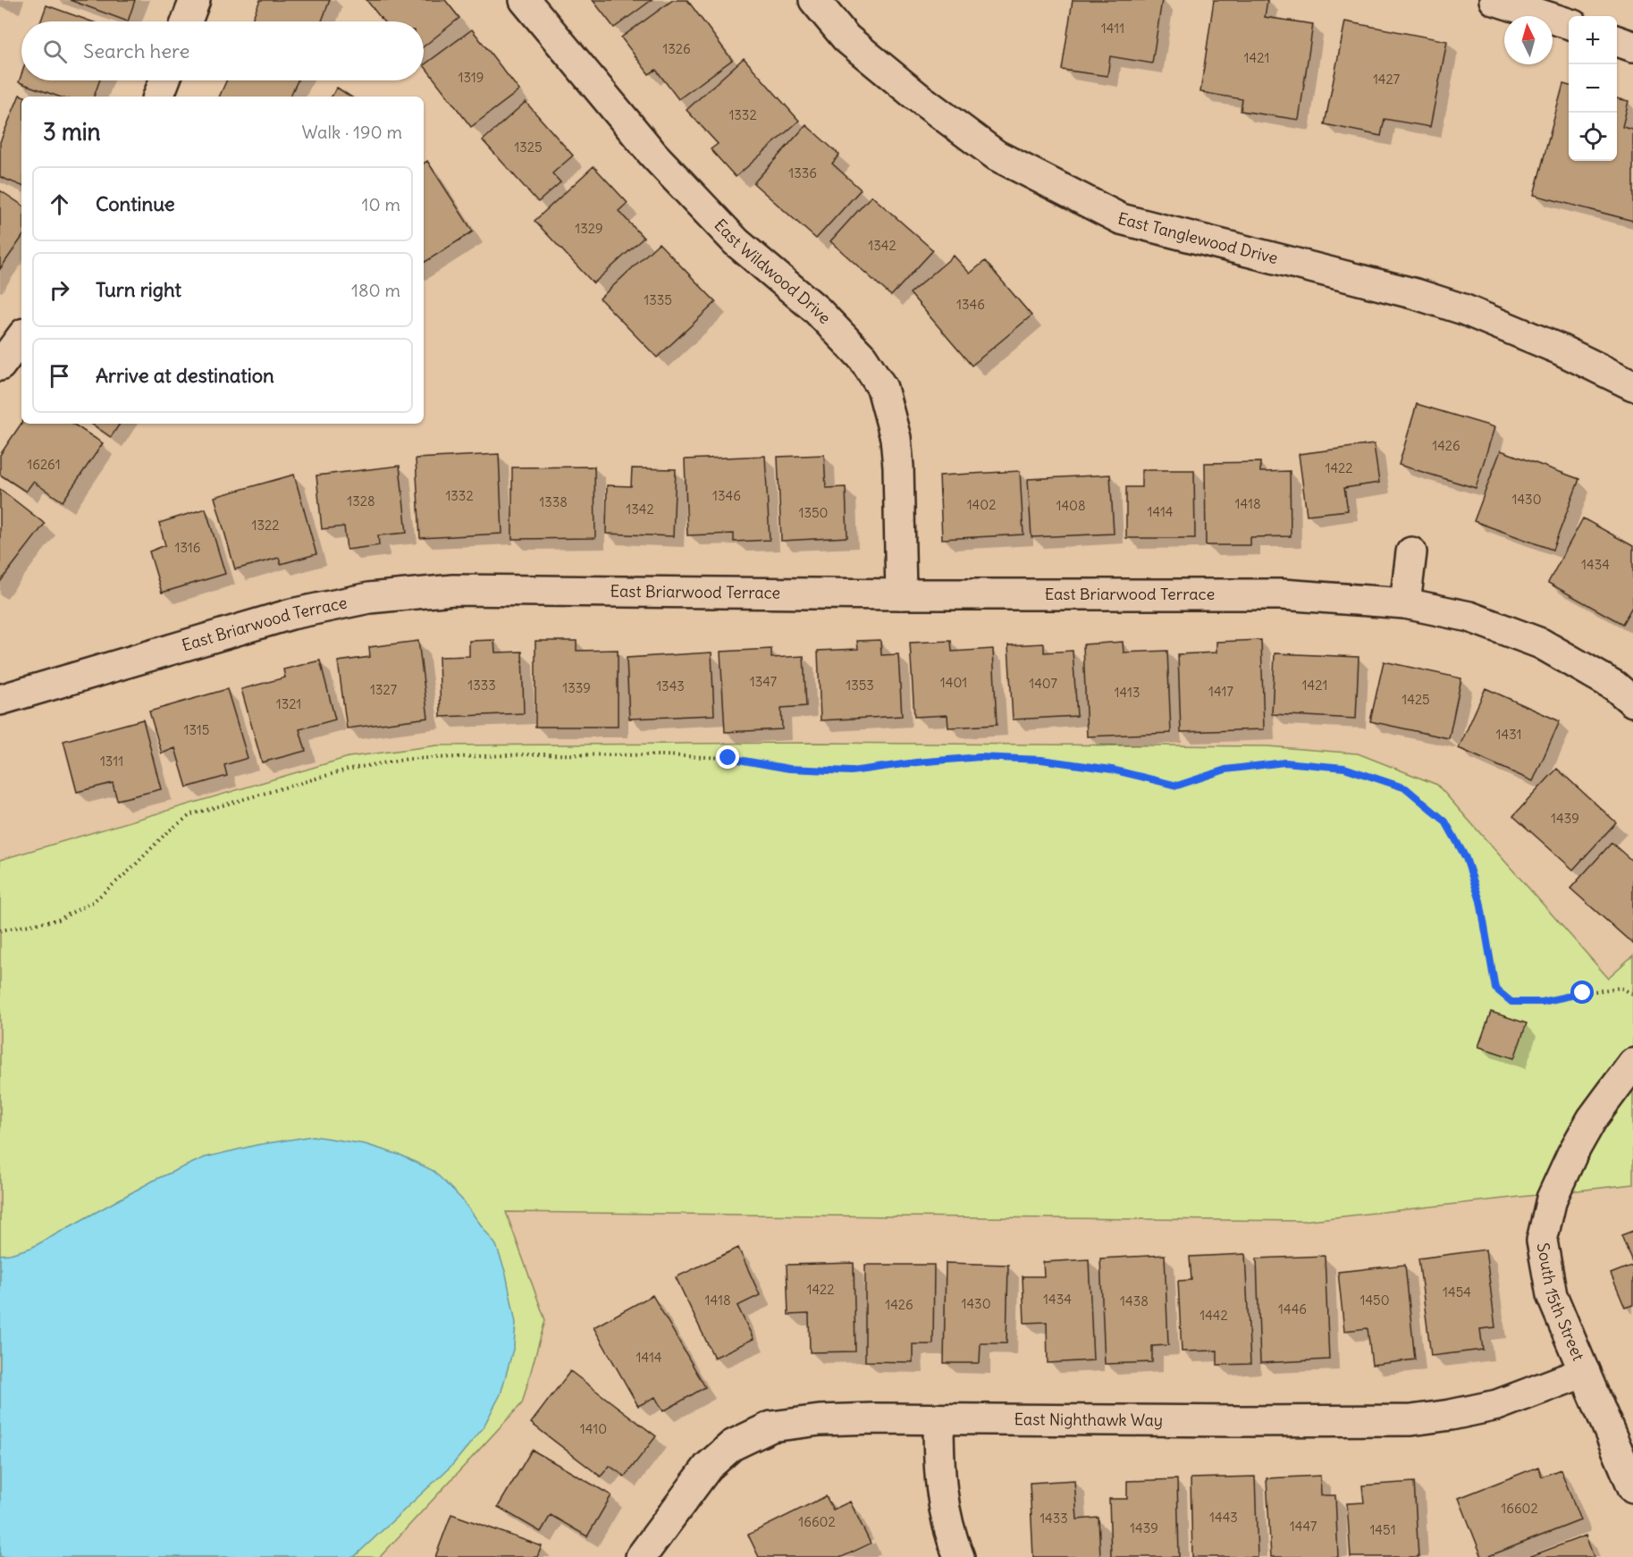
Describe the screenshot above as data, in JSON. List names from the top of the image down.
{
  "streets": {
    "street": [
      "East Tanglewood Drive",
      "East Wildwood Drive",
      "East Briarwood Terrace",
      "South 15th Street",
      "East Nighthawk Way"
    ]
  },
  "crossings": [
    ["East Wildwood Drive", "East Briarwood Terrace"],
    ["South 15th Street", "East Nighthawk Way"]
  ],
  "house_numbers": [
    "1411",
    "1326",
    "1421",
    "1319",
    "1427",
    "1332",
    "1325",
    "1336",
    "1329",
    "1342",
    "1335",
    "1346",
    "1426",
    "16261",
    "1422",
    "1332",
    "1346",
    "1430",
    "1328",
    "1338",
    "1418",
    "1402",
    "1408",
    "1342",
    "1414",
    "1350",
    "1322",
    "1316",
    "1434",
    "1347",
    "1401",
    "1407",
    "1333",
    "1353",
    "1421",
    "1343",
    "1339",
    "1327",
    "1417",
    "1413",
    "1425",
    "1321",
    "1315",
    "1431",
    "1311",
    "1439",
    "1422",
    "1454",
    "1434",
    "1418",
    "1450",
    "1438",
    "1430",
    "1426",
    "1446",
    "1442",
    "1414",
    "1410",
    "16602",
    "1443",
    "1433",
    "16602",
    "1447",
    "1439",
    "1451"
  ],
  "north": "top",
  "page": {
    "map_buttons": ["+", "−"],
    "search": "Search here",
    "heading": ["3 min", "Walk · 190 m"],
    "list": [
      ["Continue", "10 m"],
      ["Turn right", "180 m"],
      "Arrive at destination"
    ]
  }
}
